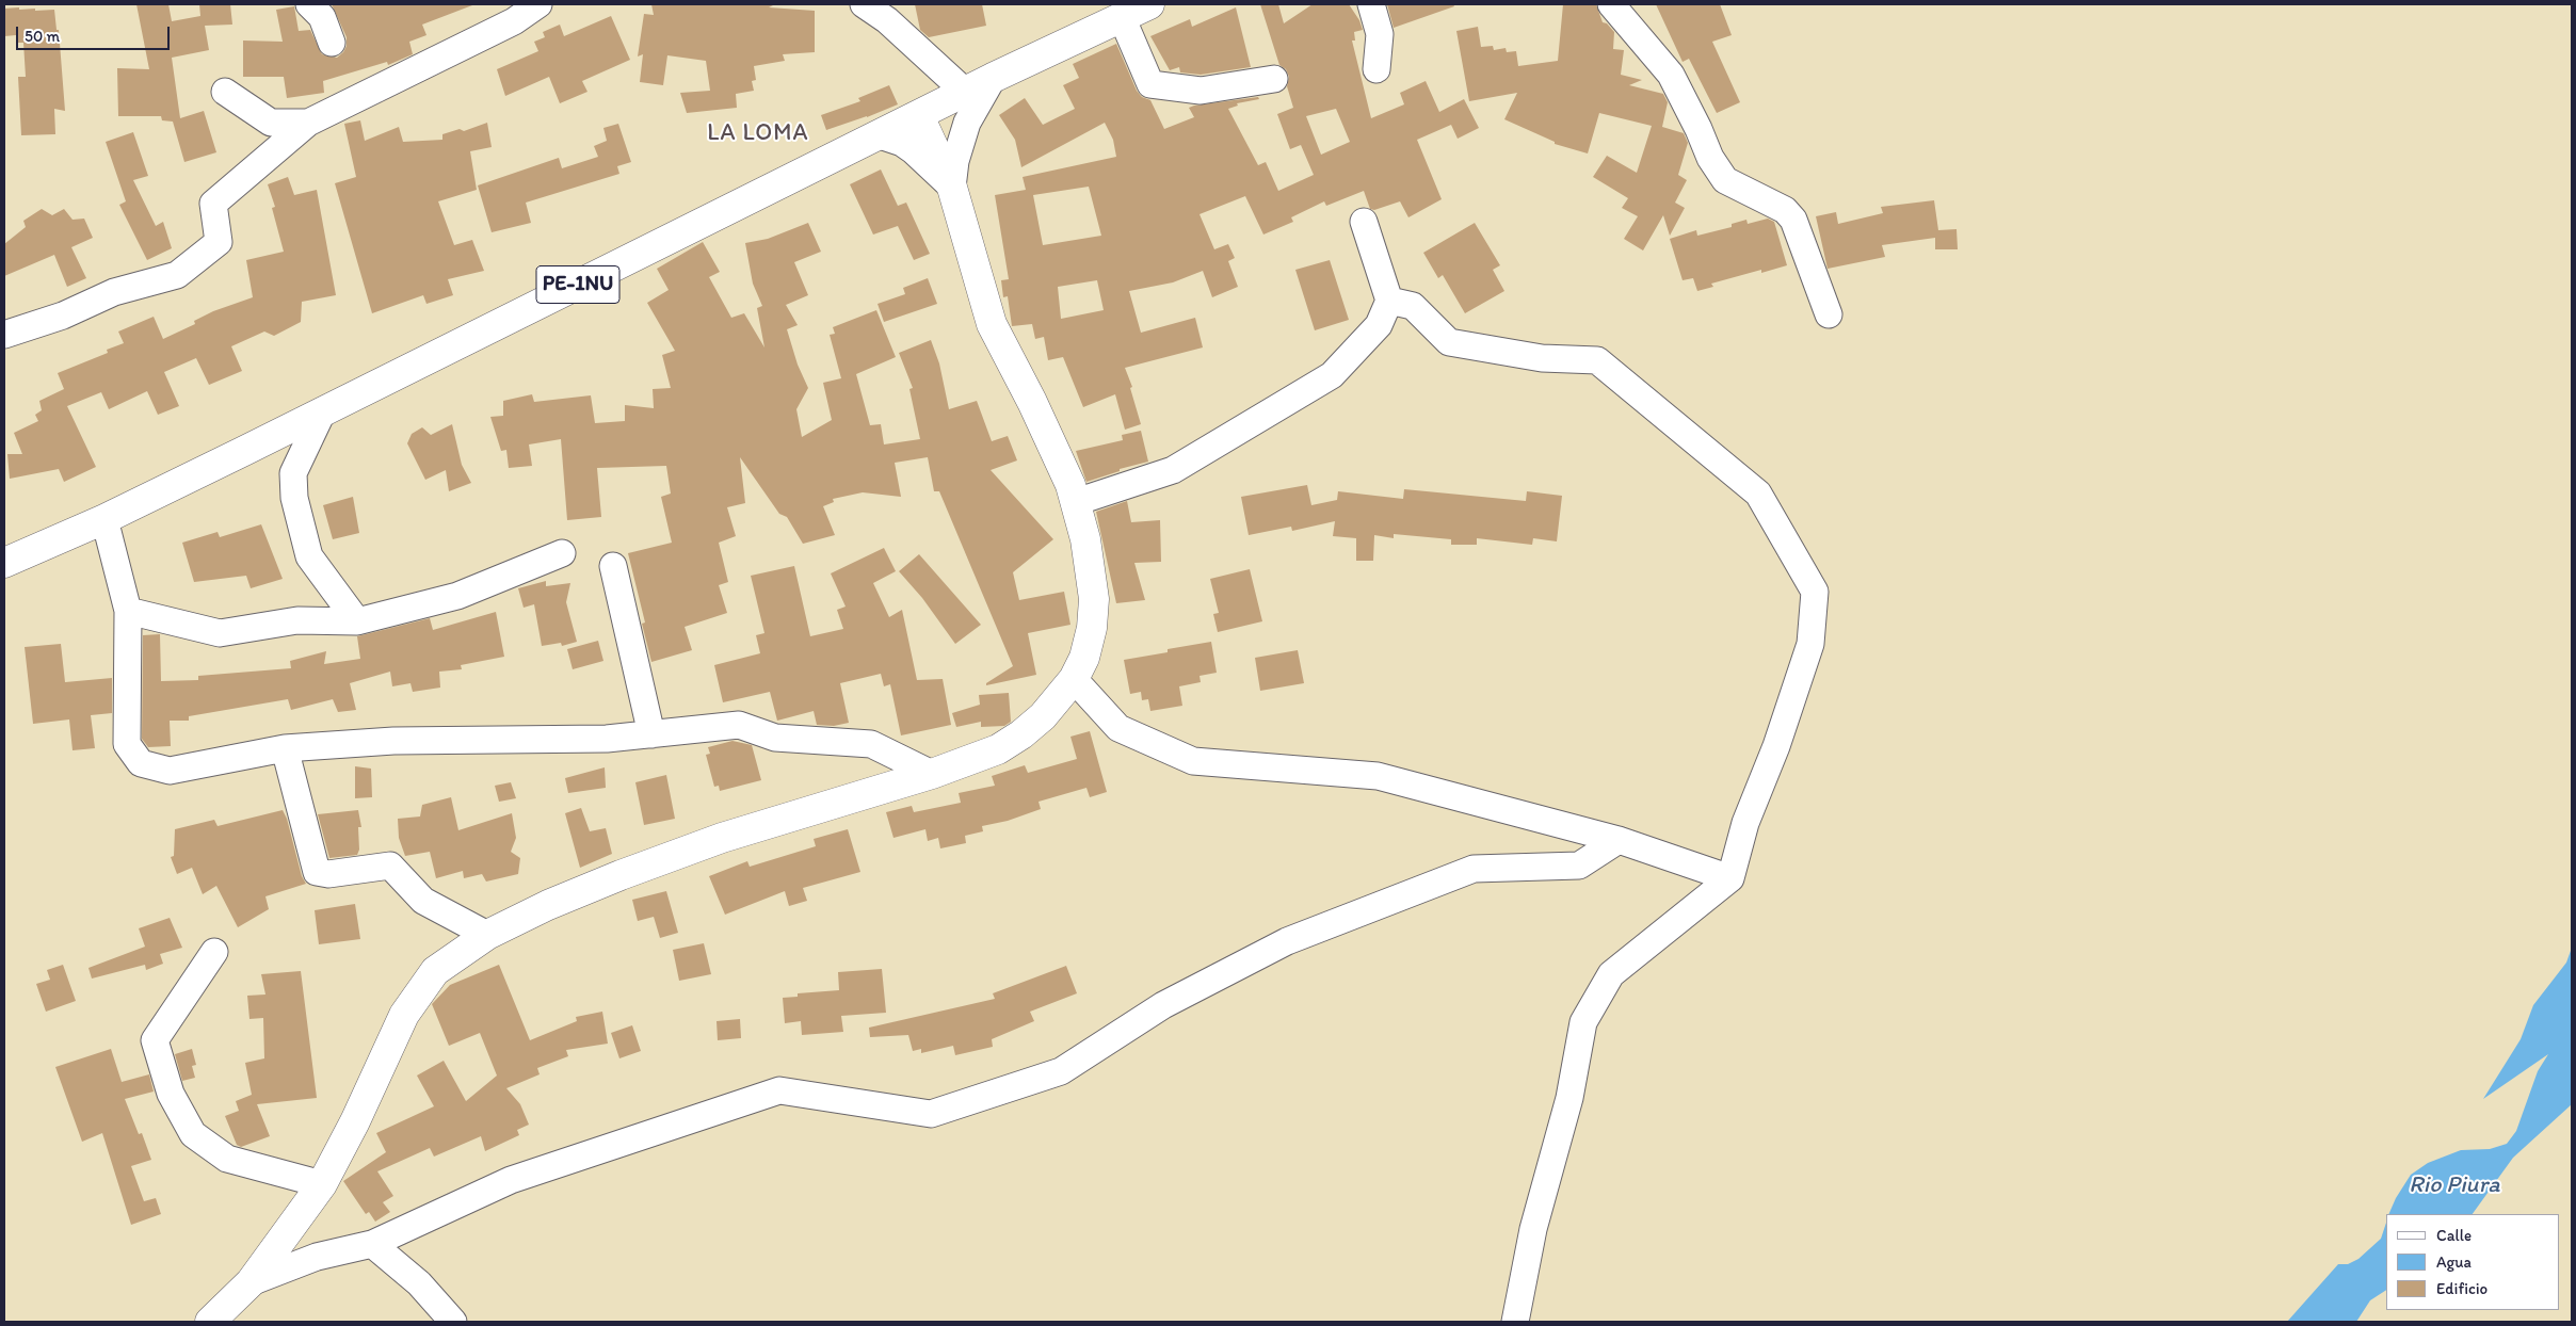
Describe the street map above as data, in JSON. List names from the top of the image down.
{
  "streets": {
    "main road": ["PE-1NU"]
  },
  "districts": ["LA LOMA"],
  "water": ["Rio Piura"],
  "legend": ["Calle", "Agua", "Edificio"],
  "scale_bar": "50 m"
}
